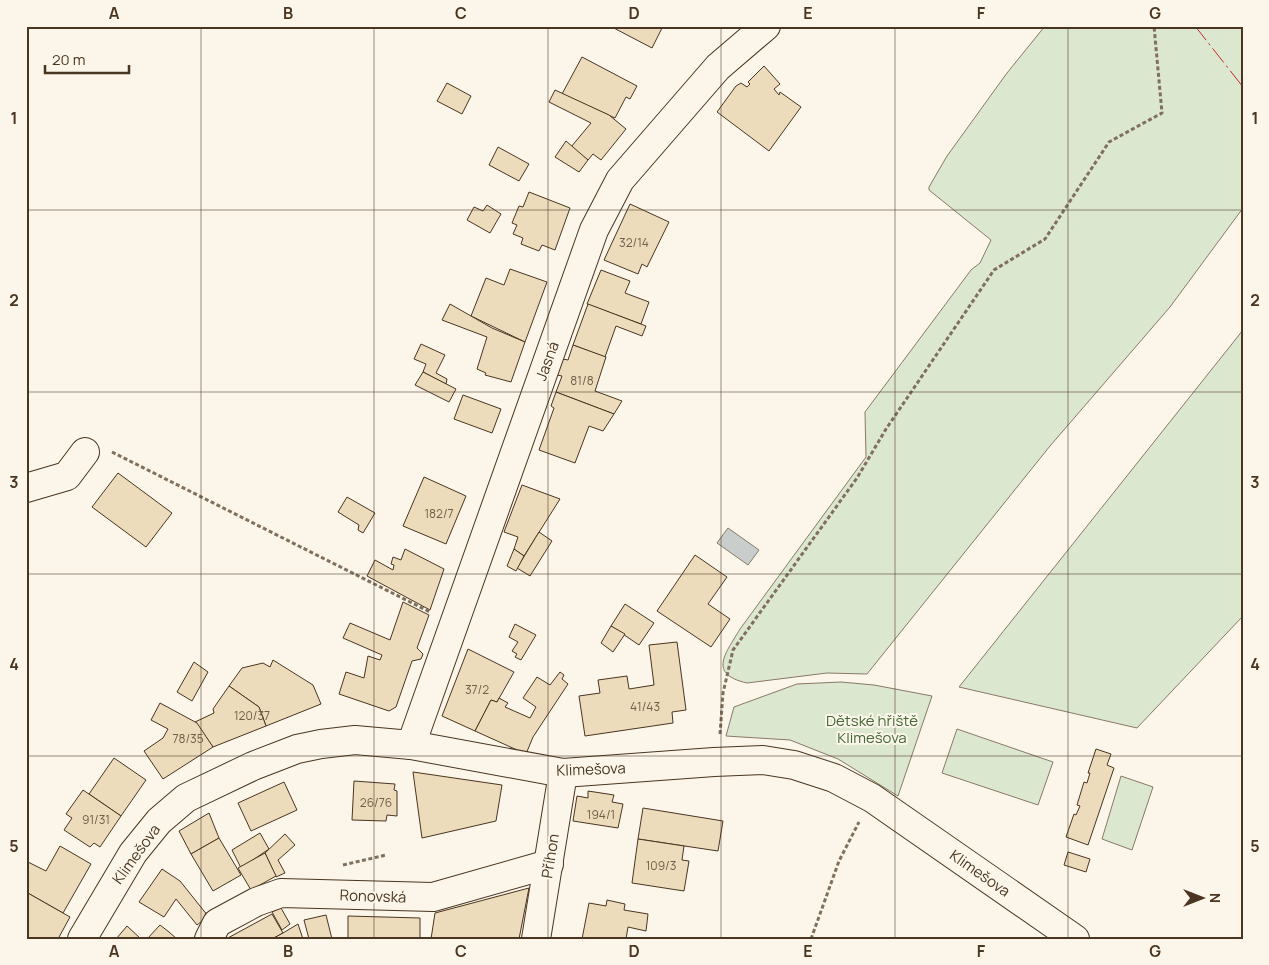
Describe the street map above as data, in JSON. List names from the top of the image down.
{
  "streets": {
    "street": [
      "Jasná",
      "Klimešova",
      "Příhon",
      "Ronovská"
    ]
  },
  "crossings": [
    ["Jasná", "Klimešova"],
    ["Klimešova", "Příhon"],
    ["Příhon", "Ronovská"]
  ],
  "parks": ["Dětské hřiště Klimešova"],
  "house_numbers": [
    "32/14",
    "81/8",
    "182/7",
    "37/2",
    "41/43",
    "120/37",
    "78/35",
    "26/76",
    "194/1",
    "91/31",
    "109/3"
  ],
  "scale_bar": "20 m",
  "north": "right",
  "grid": {
    "columns": [
      "A",
      "B",
      "C",
      "D",
      "E",
      "F",
      "G"
    ],
    "rows": [
      "1",
      "2",
      "3",
      "4",
      "5"
    ]
  }
}
